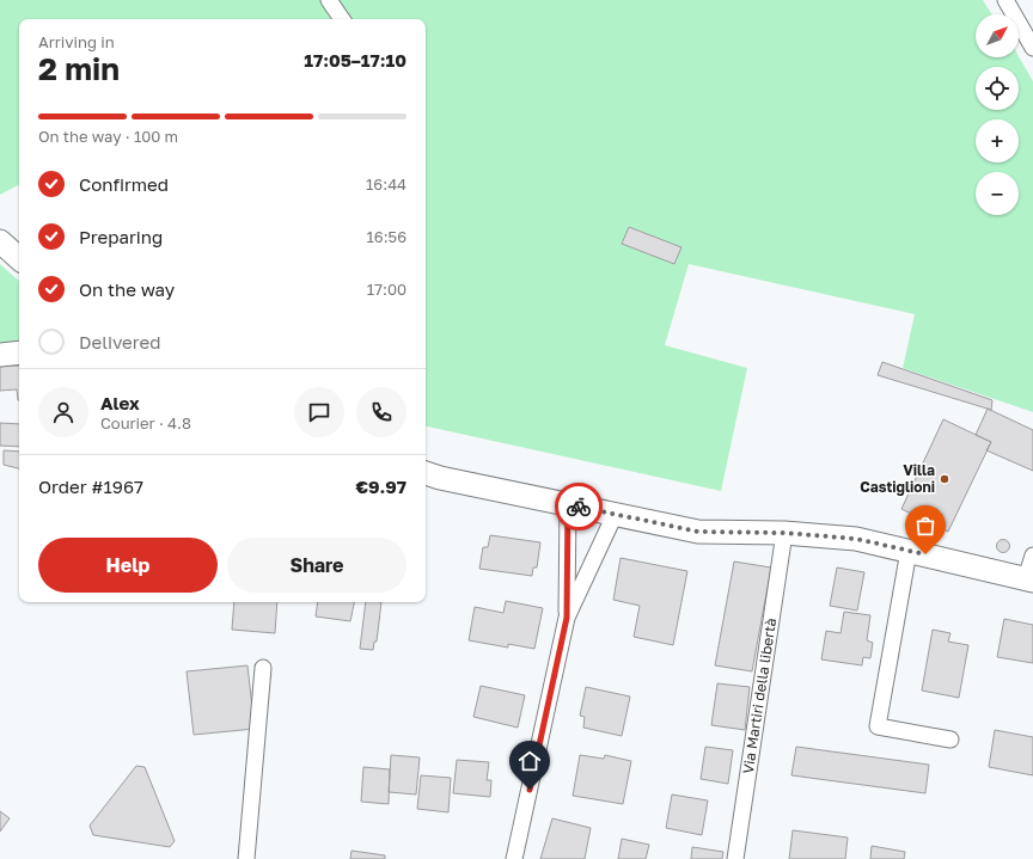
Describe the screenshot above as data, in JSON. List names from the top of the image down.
{
  "streets": {
    "street": ["Via Martiri della libertà"]
  },
  "places": ["Villa Castiglioni"],
  "north": "top right",
  "page": {
    "map_buttons": ["+", "−"],
    "heading": ["2 min", "Arriving in", "17:05–17:10"],
    "panel": [
      "Alex",
      "Courier · 4.8",
      "Order #1967",
      "€9.97"
    ],
    "bar": "On the way · 100 m",
    "list": [
      ["Confirmed", "16:44"],
      ["Preparing", "16:56"],
      ["On the way", "17:00"],
      "Delivered"
    ],
    "buttons": ["Help", "Share"]
  }
}
